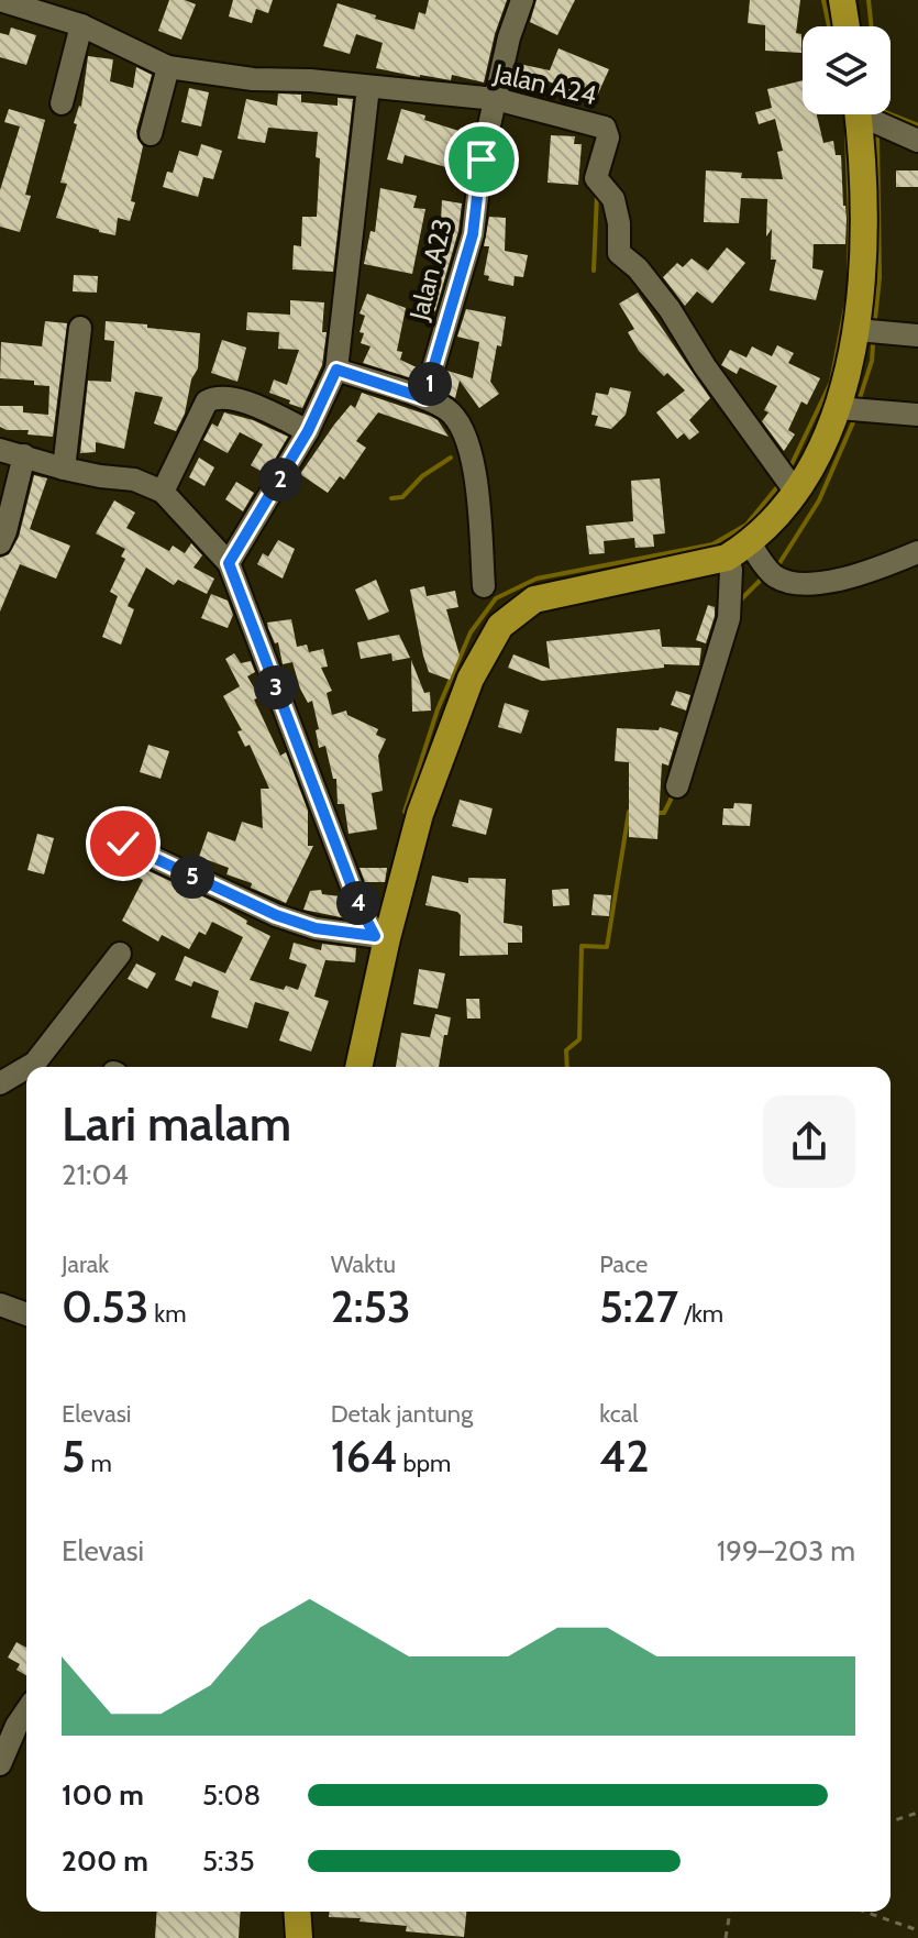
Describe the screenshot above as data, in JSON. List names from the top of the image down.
{
  "streets": {
    "street": ["Jalan A24", "Jalan A23"]
  },
  "crossings": [
    ["Jalan A24", "Jalan A23"]
  ],
  "page": {
    "pins": [
      "1",
      "2",
      "3",
      "5",
      "4"
    ],
    "heading": ["Lari malam", "21:04"],
    "stats": [
      ["Jarak", "0.53 km"],
      ["Waktu", "2:53"],
      ["Pace", "5:27 /km"],
      ["Elevasi", "5 m"],
      ["Detak jantung", "164 bpm"],
      ["kcal", "42"]
    ],
    "chart": ["Elevasi", "199–203 m"],
    "list": [
      {
        "name": "100 m",
        "note": "5:08"
      },
      {
        "name": "200 m",
        "note": "5:35"
      }
    ]
  }
}
